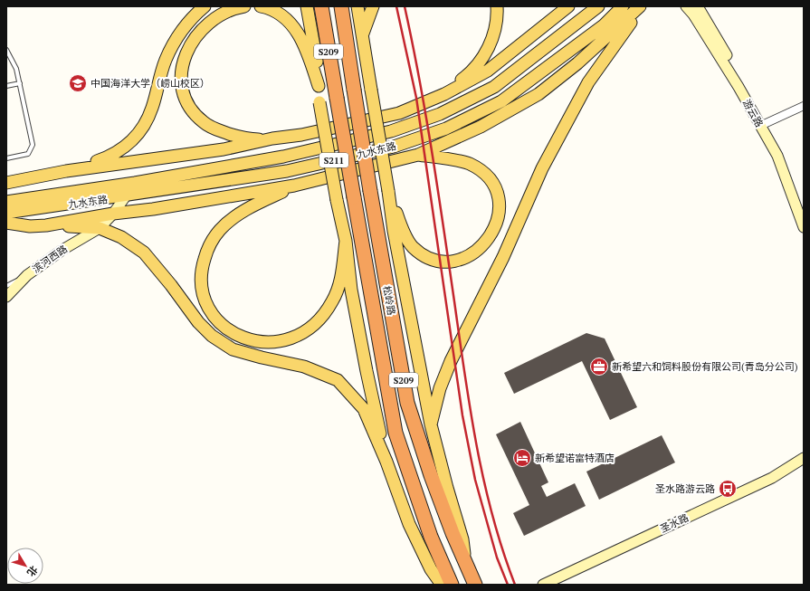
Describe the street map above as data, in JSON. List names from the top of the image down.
{
  "streets": {
    "highway": ["S209", "松岭路"],
    "main road": [
      "游云路",
      "九水东路",
      "S211",
      "滨河西路",
      "圣水路"
    ]
  },
  "crossings": [
    ["九水东路", "滨河西路"]
  ],
  "places": {
    "school or university": ["中国海洋大学（崂山校区）"],
    "office": ["新希望六和饲料股份有限公司(青岛分公司)"],
    "hotel": ["新希望诺富特酒店"],
    "bus stop": ["圣水路游云路"]
  },
  "north": "bottom right"
}
